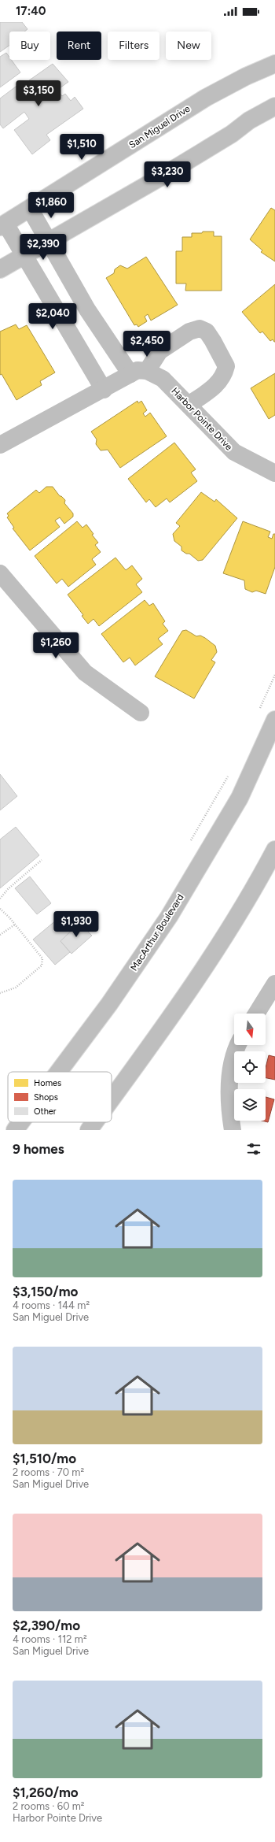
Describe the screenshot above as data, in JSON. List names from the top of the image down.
{
  "streets": {
    "main road": ["San Miguel Drive", "Harbor Pointe Drive", "MacArthur Boulevard"]
  },
  "legend": ["Homes", "Shops", "Other"],
  "north": "bottom",
  "page": {
    "status": "17:40",
    "chip": [
      "Buy",
      "Rent",
      "Filters",
      "New"
    ],
    "price": [
      "$3,150",
      "$1,510",
      "$3,230",
      "$1,860",
      "$2,390",
      "$2,040",
      "$2,450",
      "$1,260",
      "$1,930"
    ],
    "heading": "9 homes",
    "list": [
      {
        "name": "$3,150/mo",
        "note": "4 rooms · 144 m² · San Miguel Drive"
      },
      {
        "name": "$1,510/mo",
        "note": "2 rooms · 70 m² · San Miguel Drive"
      },
      {
        "name": "$2,390/mo",
        "note": "4 rooms · 112 m² · San Miguel Drive"
      },
      {
        "name": "$1,260/mo",
        "note": "2 rooms · 60 m² · Harbor Pointe Drive"
      }
    ]
  }
}
